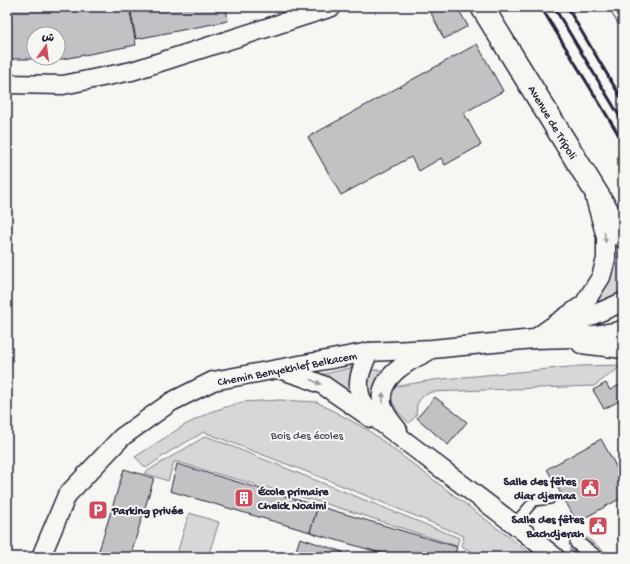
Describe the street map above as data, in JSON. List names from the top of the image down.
{
  "streets": {
    "main road": ["Avenue de Tripoli"],
    "street": ["Chemin Benyekhlef Belkacem"]
  },
  "parks": ["Bois des écoles"],
  "places": {
    "public building": ["Salle des fêtes diar djemaa", "Salle des fêtes Bachdjerah"],
    "building": ["École primaire Cheick Noaimi"],
    "parking": ["Parking privée"]
  },
  "north": "top"
}
